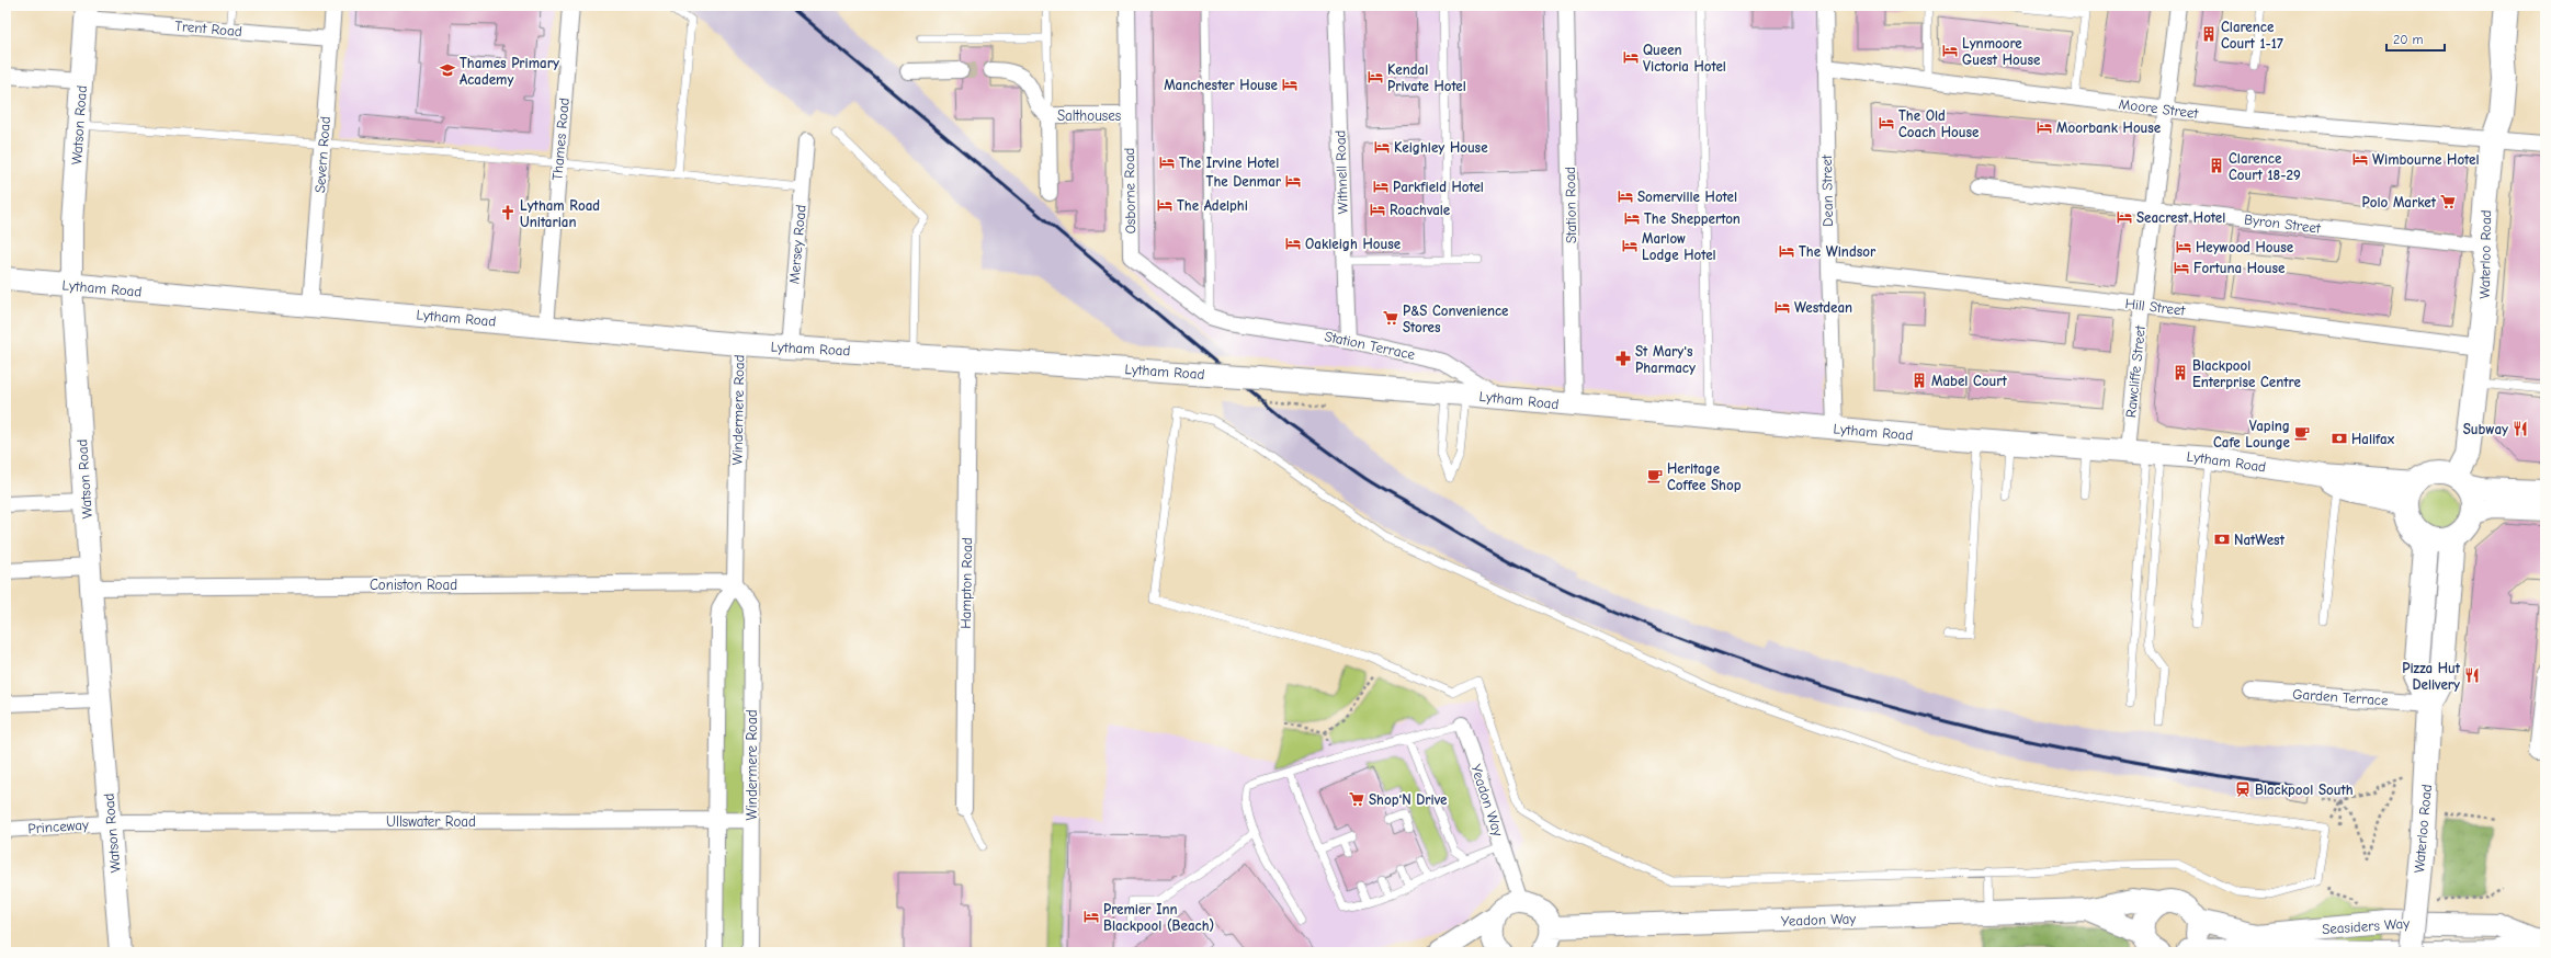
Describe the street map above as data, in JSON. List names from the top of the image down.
{
  "streets": {
    "highway": ["Waterloo Road"],
    "street": [
      "Trent Road",
      "Moore Street",
      "Salthouses",
      "Watson Road",
      "Thames Road",
      "Severn Road",
      "Withnell Road",
      "Osborne Road",
      "Dean Street",
      "Station Road",
      "Byron Street",
      "Mersey Road",
      "Lytham Road",
      "Hill Street",
      "Station Terrace",
      "Rawcliffe Street",
      "Windermere Road",
      "Hampton Road",
      "Coniston Road",
      "Garden Terrace",
      "Yeadon Way",
      "Ullswater Road",
      "Princeway",
      "Seasiders Way"
    ]
  },
  "crossings": [
    ["Trent Road", "Watson Road"],
    ["Trent Road", "Severn Road"],
    ["Moore Street", "Dean Street"],
    ["Moore Street", "Waterloo Road"],
    ["Moore Street", "Rawcliffe Street"],
    ["Salthouses", "Osborne Road"],
    ["Watson Road", "Lytham Road"],
    ["Watson Road", "Coniston Road"],
    ["Watson Road", "Ullswater Road"],
    ["Watson Road", "Princeway"],
    ["Thames Road", "Lytham Road"],
    ["Severn Road", "Lytham Road"],
    ["Withnell Road", "Station Terrace"],
    ["Osborne Road", "Station Terrace"],
    ["Dean Street", "Lytham Road"],
    ["Dean Street", "Hill Street"],
    ["Station Road", "Lytham Road"],
    ["Byron Street", "Waterloo Road"],
    ["Byron Street", "Rawcliffe Street"],
    ["Mersey Road", "Lytham Road"],
    ["Waterloo Road", "Lytham Road"],
    ["Waterloo Road", "Hill Street"],
    ["Waterloo Road", "Garden Terrace"],
    ["Lytham Road", "Station Terrace"],
    ["Lytham Road", "Rawcliffe Street"],
    ["Lytham Road", "Windermere Road"],
    ["Lytham Road", "Hampton Road"],
    ["Hill Street", "Rawcliffe Street"],
    ["Windermere Road", "Coniston Road"],
    ["Windermere Road", "Ullswater Road"],
    ["Yeadon Way", "Seasiders Way"],
    ["Ullswater Road", "Princeway"]
  ],
  "places": {
    "building": [
      "Clarence Court 1-17",
      "Clarence Court 18-29",
      "Blackpool Enterprise Centre",
      "Mabel Court"
    ],
    "hotel": [
      "Lynmoore Guest House",
      "Queen Victoria Hotel",
      "Kendal Private Hotel",
      "Manchester House",
      "The Old Coach House",
      "Moorbank House",
      "Keighley House",
      "Wimbourne Hotel",
      "The Irvine Hotel",
      "The Denmar",
      "Parkfield Hotel",
      "Somerville Hotel",
      "The Adelphi",
      "Roachvale",
      "Seacrest Hotel",
      "The Shepperton",
      "Oakleigh House",
      "Marlow Lodge Hotel",
      "Heywood House",
      "The Windsor",
      "Fortuna House",
      "Westdean",
      "Premier Inn Blackpool (Beach)"
    ],
    "school or university": ["Thames Primary Academy"],
    "supermarket": ["Polo Market", "P&S Convenience Stores", "Shop'N Drive"],
    "church": ["Lytham Road Unitarian"],
    "pharmacy": ["St Mary's Pharmacy"],
    "restaurant": ["Subway", "Pizza Hut Delivery"],
    "cafe": ["Vaping Cafe Lounge", "Heritage Coffee Shop"],
    "bank": ["Halifax", "NatWest"],
    "station": ["Blackpool South"]
  },
  "scale_bar": "20 m"
}
